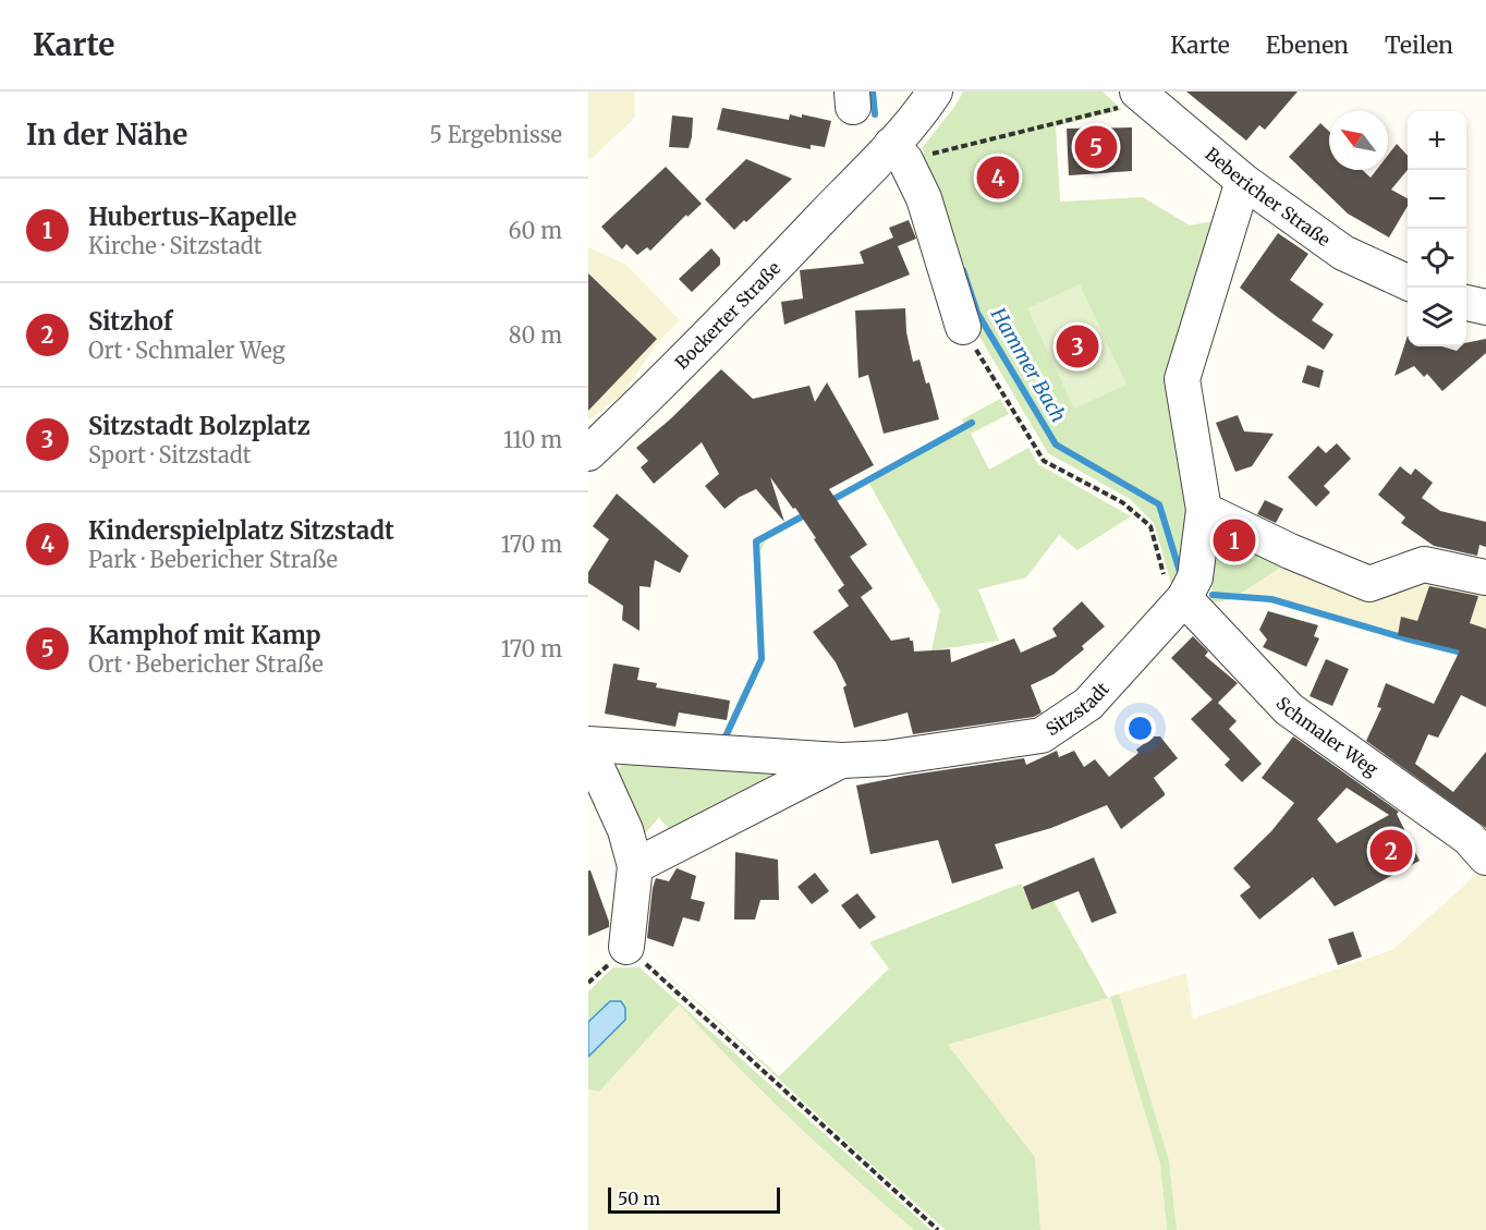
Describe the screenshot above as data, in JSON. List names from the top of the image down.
{
  "streets": {
    "street": [
      "Bebericher Straße",
      "Bockerter Straße",
      "Sitzstadt",
      "Schmaler Weg"
    ]
  },
  "crossings": [
    ["Bebericher Straße", "Sitzstadt"],
    ["Sitzstadt", "Schmaler Weg"]
  ],
  "water": ["Hammer Bach"],
  "scale_bar": "50 m",
  "north": "top left",
  "page": {
    "header": "Karte",
    "nav": ["Karte", "Ebenen", "Teilen"],
    "heading": ["In der Nähe", "5 Ergebnisse"],
    "map_buttons": ["+", "−"],
    "pins": [
      "5",
      "4",
      "3",
      "1",
      "2"
    ],
    "list": [
      {
        "mark": "1",
        "name": "Hubertus-Kapelle",
        "note": "Kirche · Sitzstadt",
        "value": "60 m"
      },
      {
        "mark": "2",
        "name": "Sitzhof",
        "note": "Ort · Schmaler Weg",
        "value": "80 m"
      },
      {
        "mark": "3",
        "name": "Sitzstadt Bolzplatz",
        "note": "Sport · Sitzstadt",
        "value": "110 m"
      },
      {
        "mark": "4",
        "name": "Kinderspielplatz Sitzstadt",
        "note": "Park · Bebericher Straße",
        "value": "170 m"
      },
      {
        "mark": "5",
        "name": "Kamphof mit Kamp",
        "note": "Ort · Bebericher Straße",
        "value": "170 m"
      }
    ],
    "scale": "50 m"
  }
}
